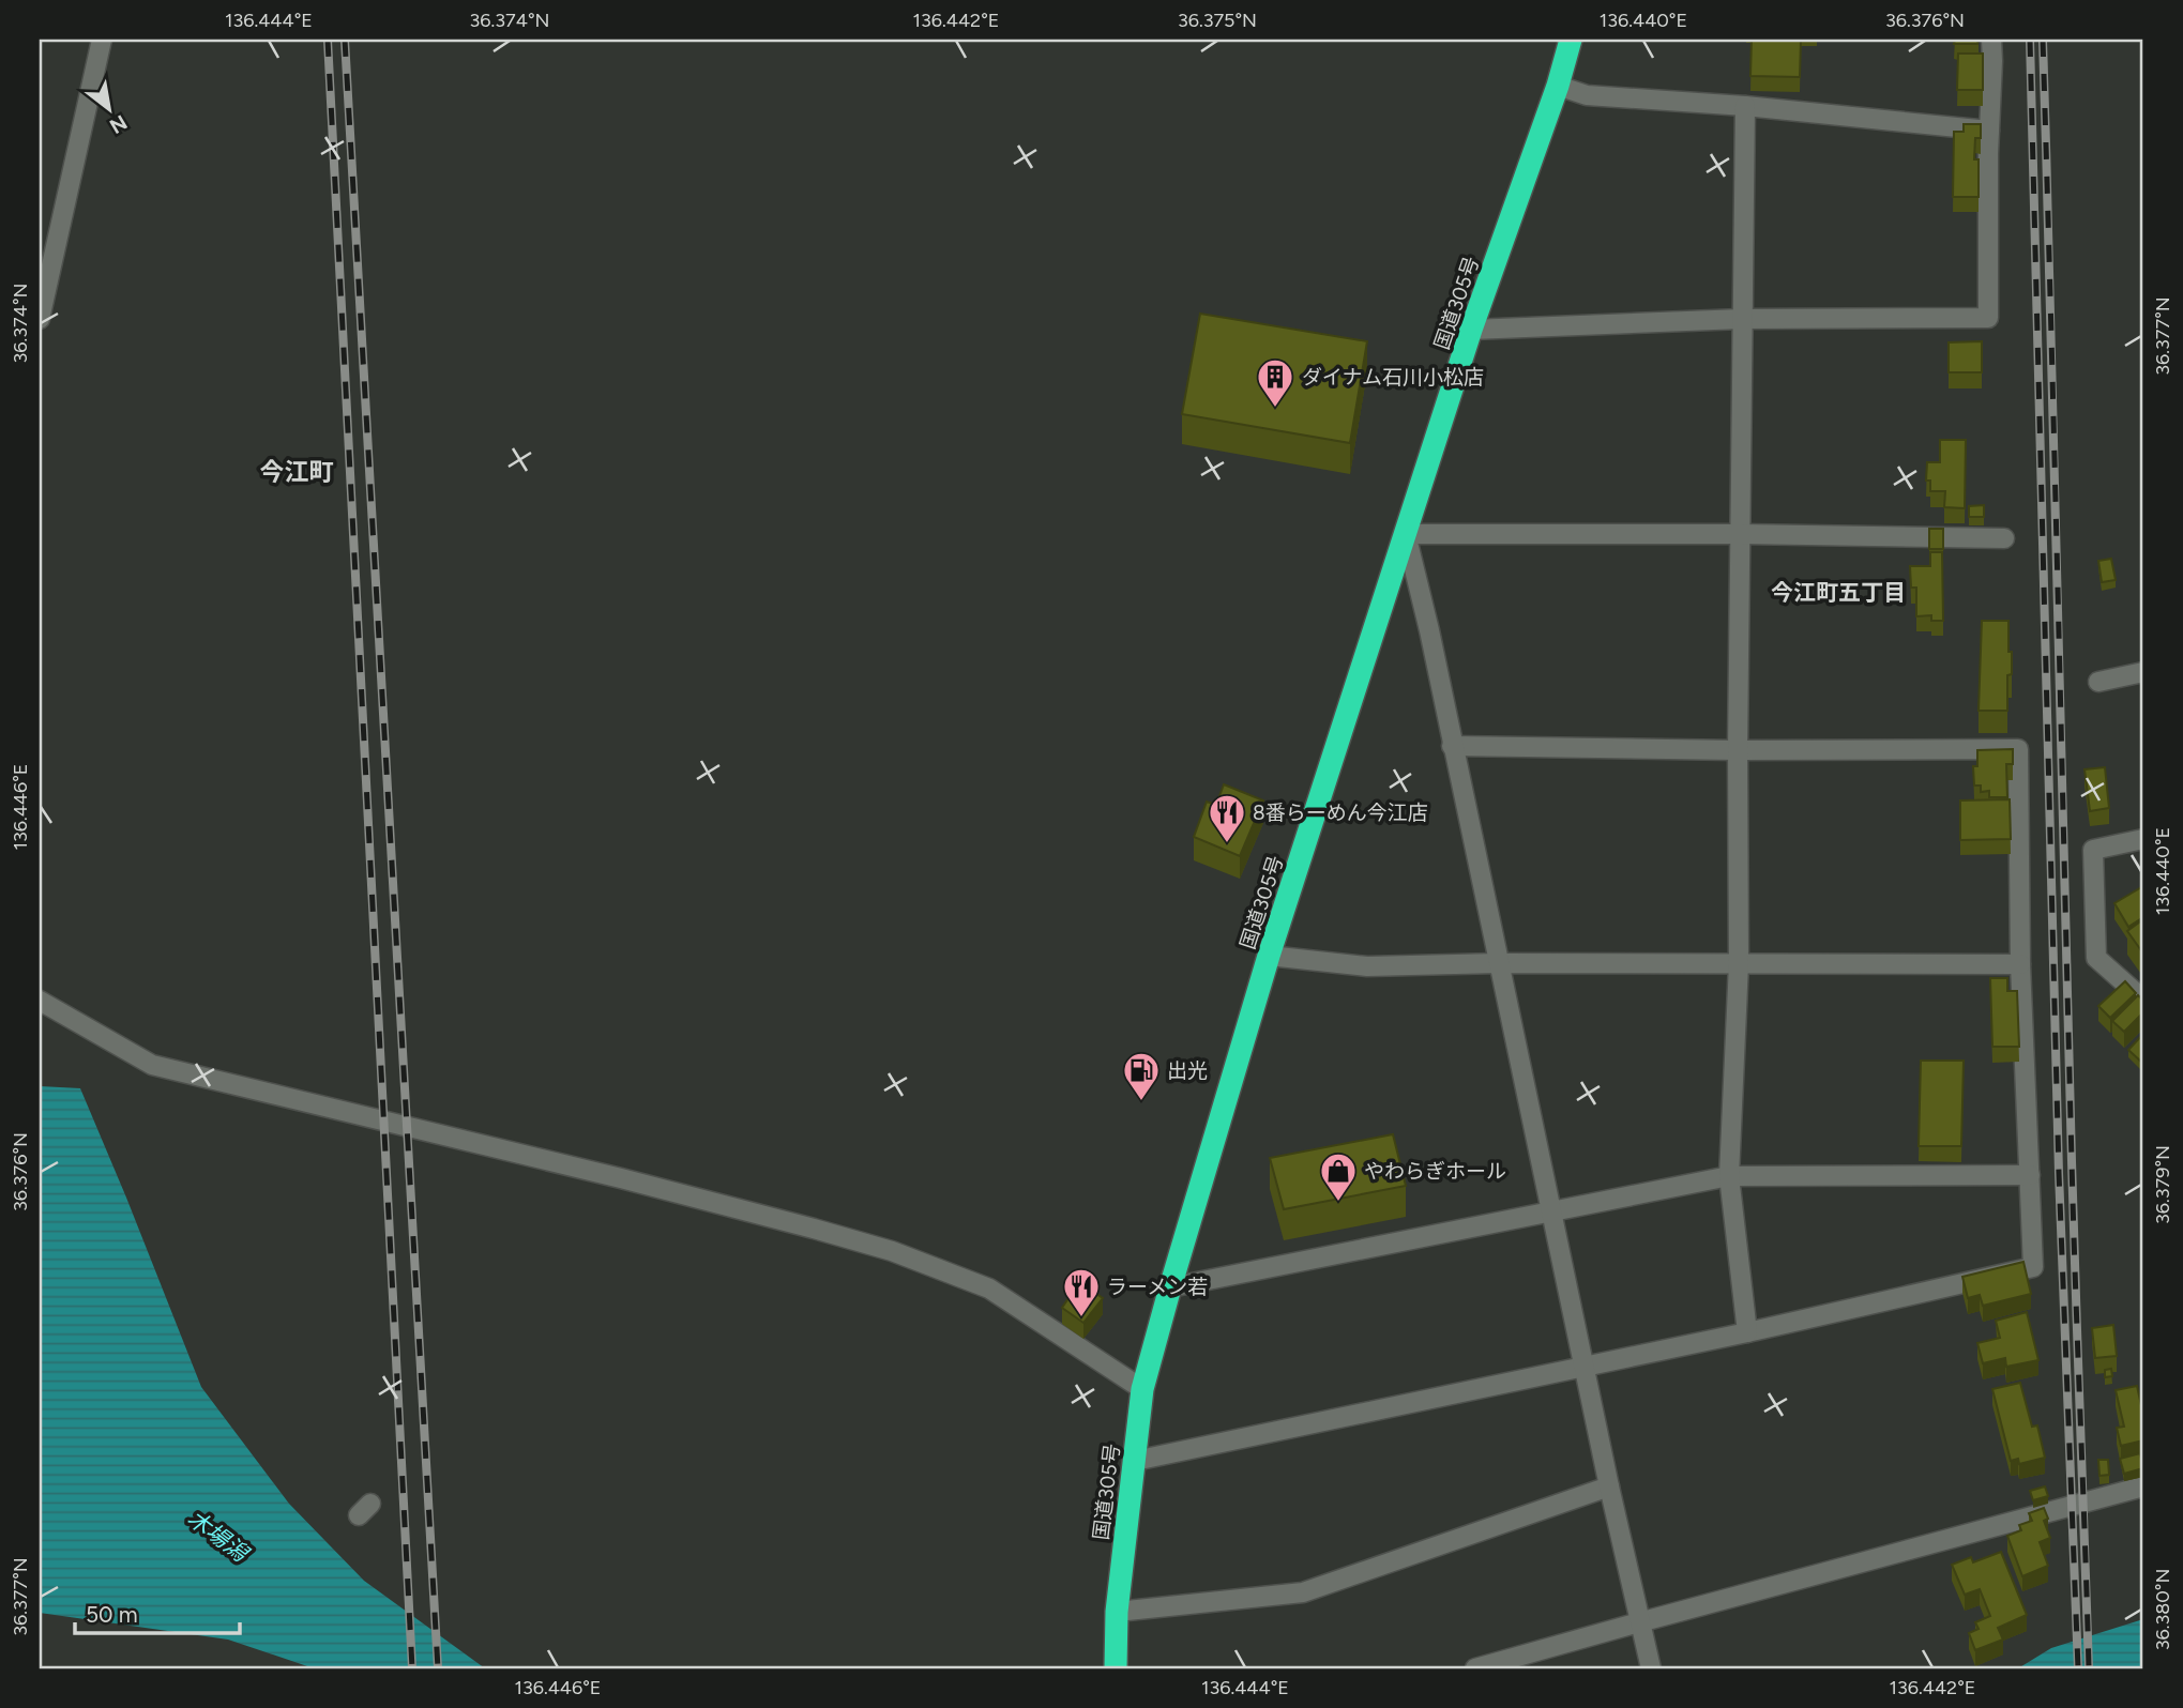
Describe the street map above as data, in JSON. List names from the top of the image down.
{
  "streets": {
    "highway": ["国道305号"]
  },
  "districts": ["今江町", "今江町五丁目"],
  "water": ["木場潟"],
  "places": {
    "building": ["ダイナム石川小松店"],
    "restaurant": ["8番らーめん今江店", "ラーメン若"],
    "fuel station": ["出光"],
    "shop": ["やわらぎホール"]
  },
  "scale_bar": "50 m",
  "north": "bottom right",
  "coordinates": [
    "136.444°E",
    "36.374°N",
    "136.442°E",
    "36.375°N",
    "136.440°E",
    "36.376°N",
    "36.377°N",
    "136.446°E",
    "36.379°N",
    "36.380°N"
  ]
}
